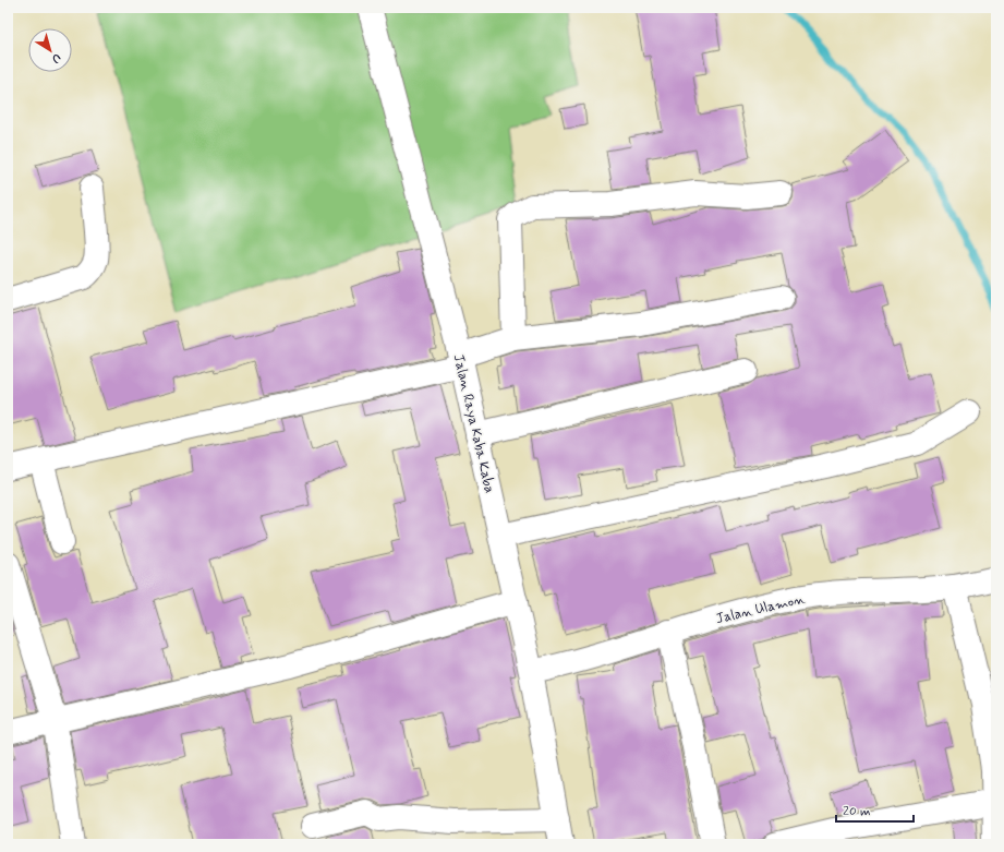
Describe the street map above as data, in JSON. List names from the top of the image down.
{
  "streets": {
    "street": ["Jalan Raya Kaba Kaba", "Jalan Ulamon"]
  },
  "crossings": [
    ["Jalan Raya Kaba Kaba", "Jalan Ulamon"]
  ],
  "scale_bar": "20 m",
  "north": "bottom right"
}
